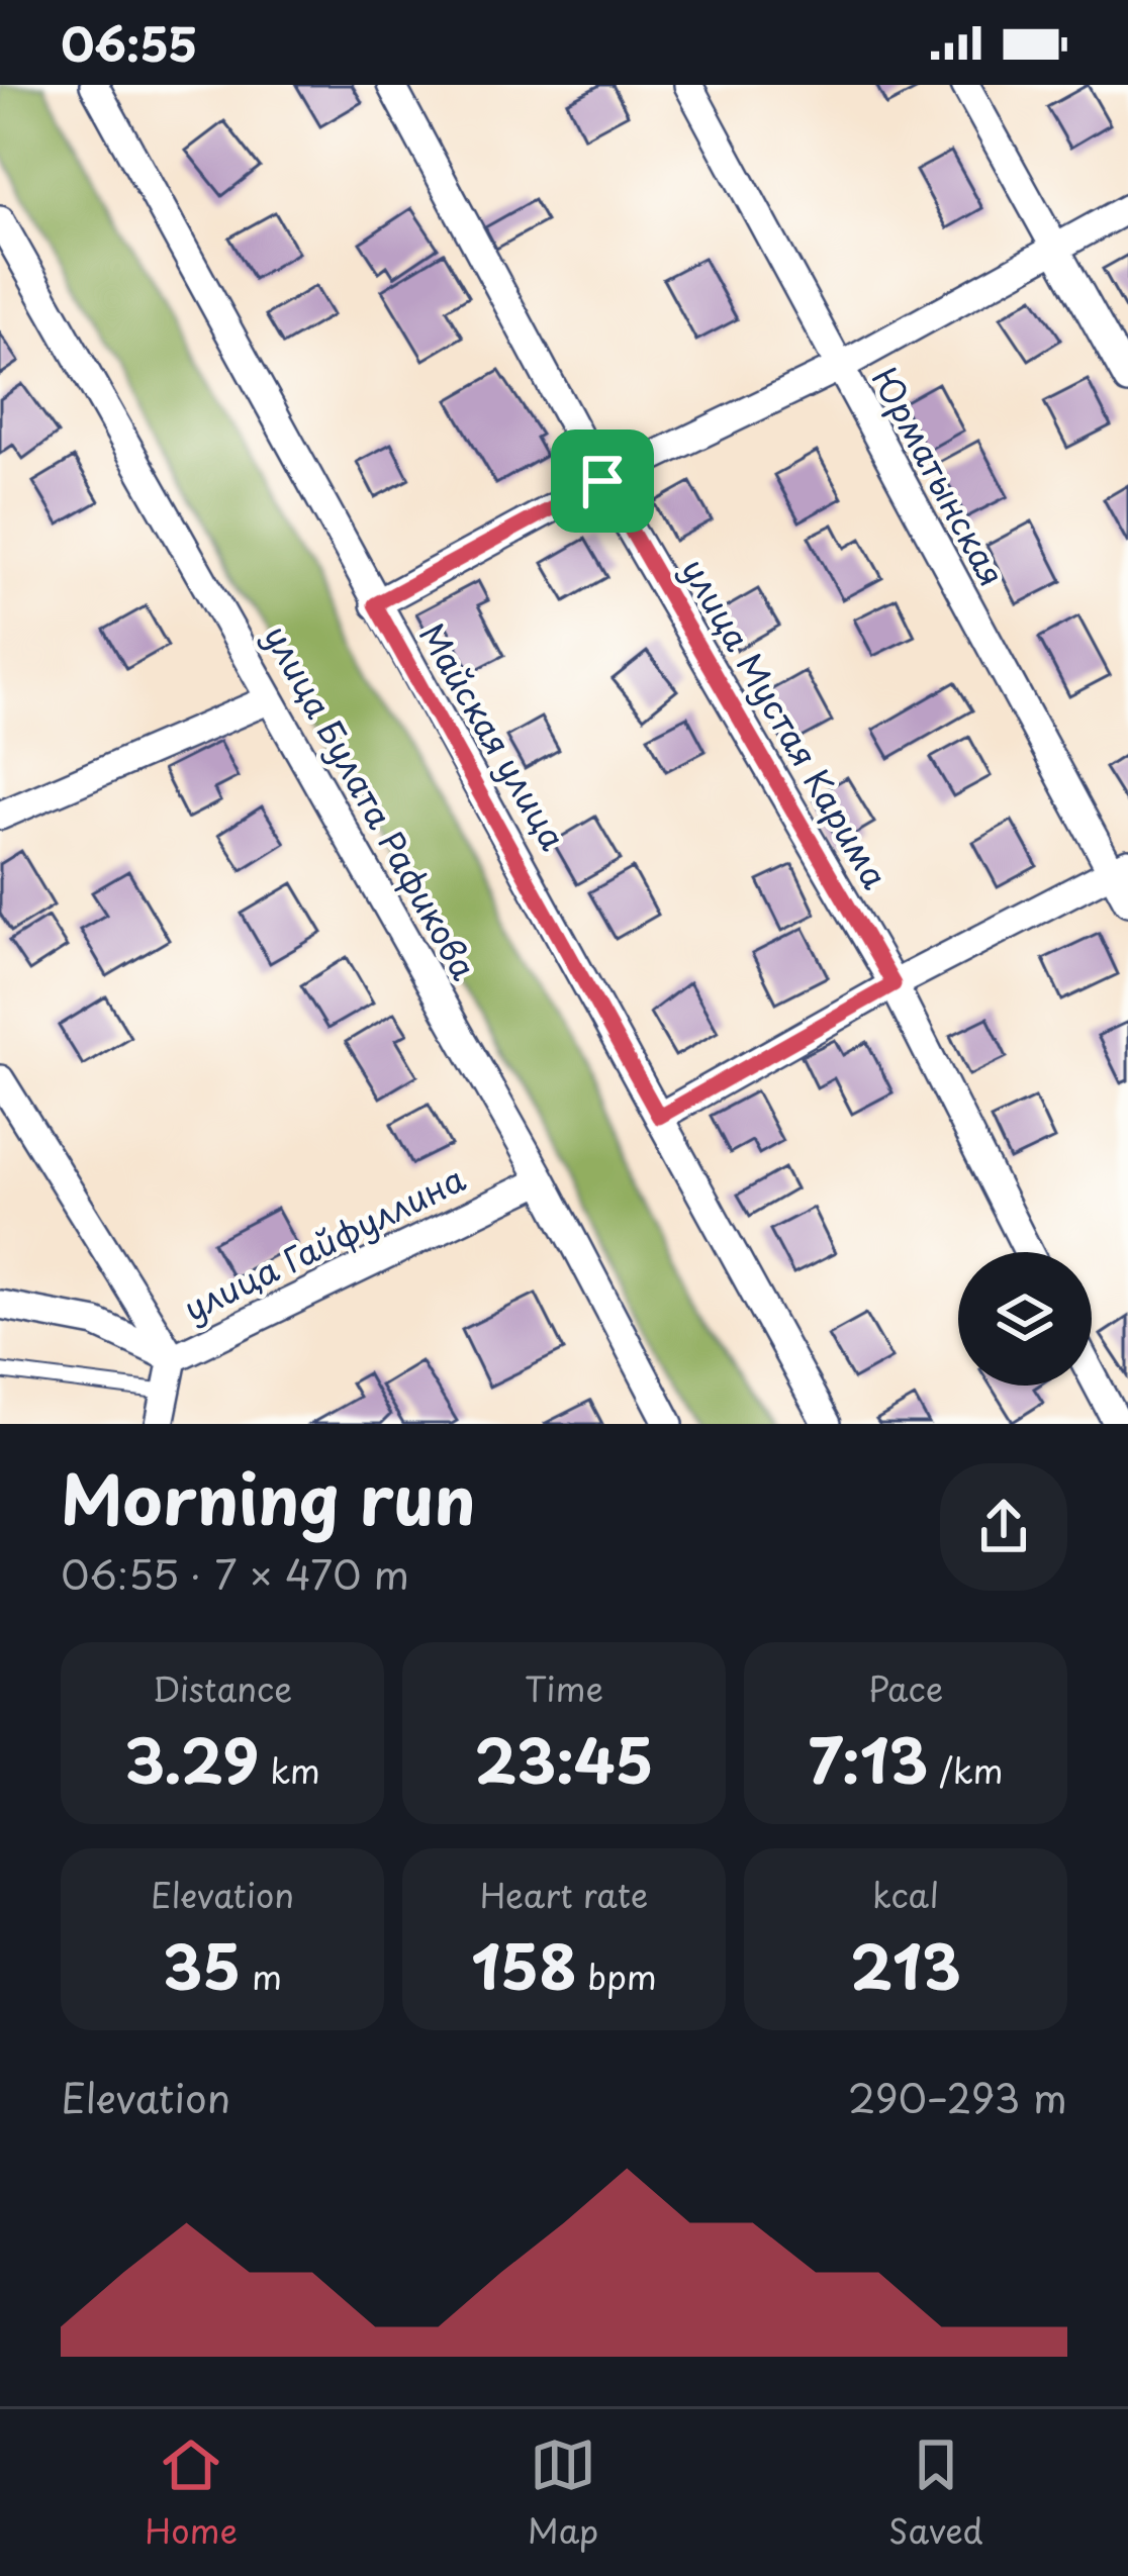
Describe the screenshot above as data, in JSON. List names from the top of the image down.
{
  "streets": {
    "street": [
      "Юрматынская",
      "улица Мустая Карима",
      "Майская улица",
      "улица Булата Рафикова",
      "улица Гайфуллина"
    ]
  },
  "crossings": [
    ["улица Булата Рафикова", "улица Гайфуллина"]
  ],
  "page": {
    "status": "06:55",
    "heading": ["Morning run", "06:55 · 7 × 470 m"],
    "stats": [
      ["Distance", "3.29 km"],
      ["Time", "23:45"],
      ["Pace", "7:13 /km"],
      ["Elevation", "35 m"],
      ["Heart rate", "158 bpm"],
      ["kcal", "213"]
    ],
    "chart": ["Elevation", "290–293 m"],
    "tabs": ["Home", "Map", "Saved"]
  }
}
